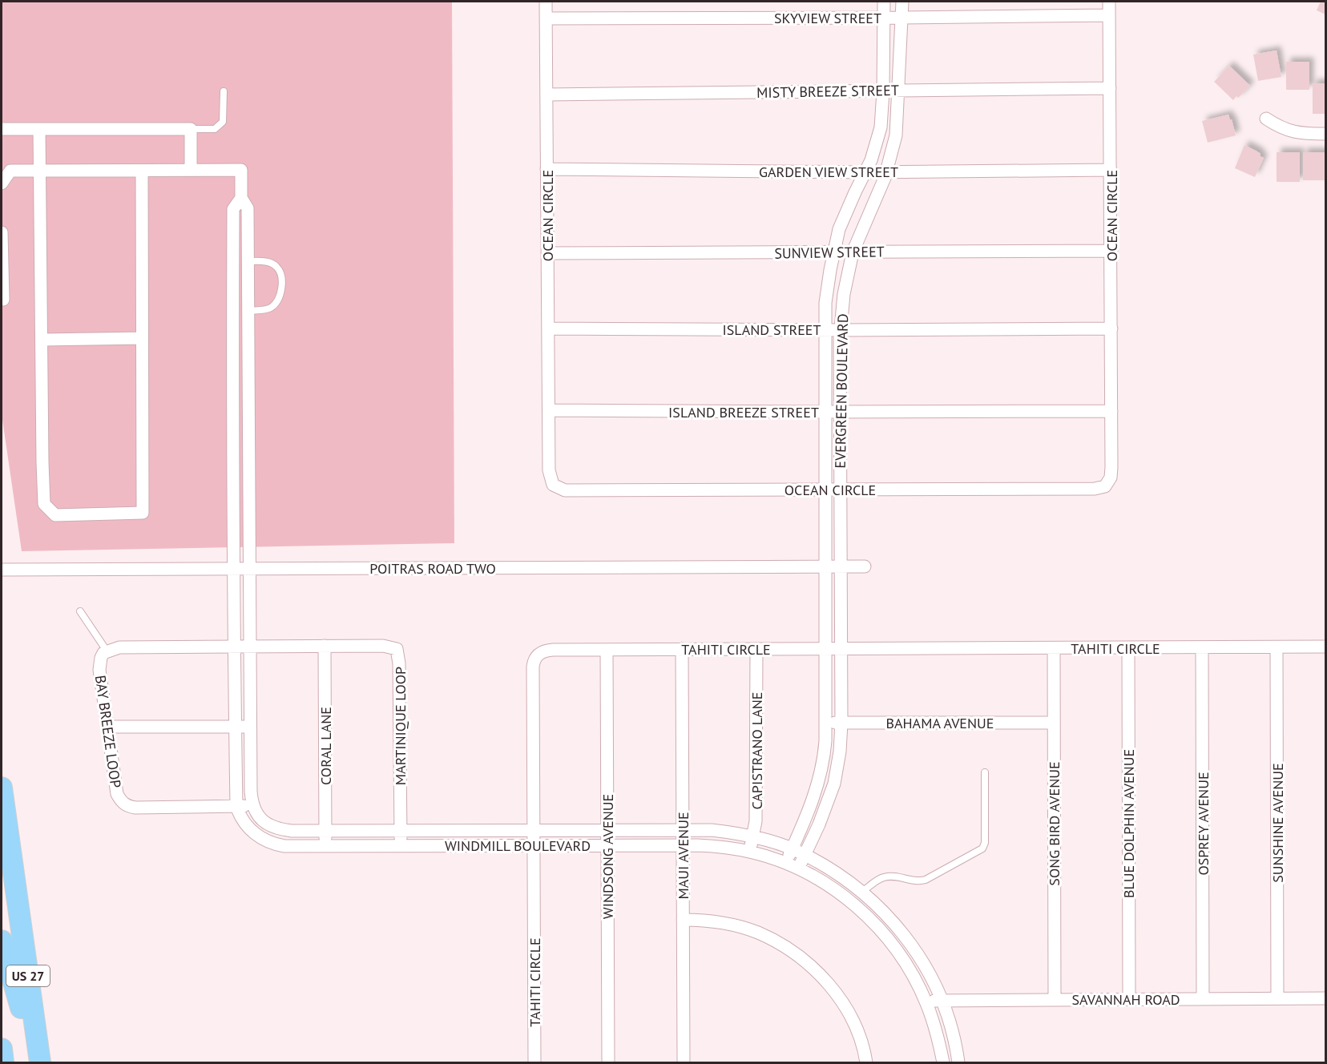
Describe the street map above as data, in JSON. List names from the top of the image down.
{
  "streets": {
    "highway": ["US 27"],
    "street": [
      "SKYVIEW STREET",
      "MISTY BREEZE STREET",
      "GARDEN VIEW STREET",
      "OCEAN CIRCLE",
      "SUNVIEW STREET",
      "ISLAND STREET",
      "EVERGREEN BOULEVARD",
      "ISLAND BREEZE STREET",
      "POITRAS ROAD TWO",
      "TAHITI CIRCLE",
      "BAHAMA AVENUE",
      "MARTINIQUE LOOP",
      "BAY BREEZE LOOP",
      "CORAL LANE",
      "CAPISTRANO LANE",
      "SUNSHINE AVENUE",
      "SONG BIRD AVENUE",
      "BLUE DOLPHIN AVENUE",
      "OSPREY AVENUE",
      "WINDMILL BOULEVARD",
      "MAUI AVENUE",
      "WINDSONG AVENUE",
      "SAVANNAH ROAD"
    ]
  },
  "crossings": [
    ["SKYVIEW STREET", "OCEAN CIRCLE"],
    ["SKYVIEW STREET", "EVERGREEN BOULEVARD"],
    ["MISTY BREEZE STREET", "OCEAN CIRCLE"],
    ["MISTY BREEZE STREET", "EVERGREEN BOULEVARD"],
    ["GARDEN VIEW STREET", "OCEAN CIRCLE"],
    ["GARDEN VIEW STREET", "EVERGREEN BOULEVARD"],
    ["OCEAN CIRCLE", "SUNVIEW STREET"],
    ["OCEAN CIRCLE", "ISLAND STREET"],
    ["OCEAN CIRCLE", "EVERGREEN BOULEVARD"],
    ["OCEAN CIRCLE", "ISLAND BREEZE STREET"],
    ["SUNVIEW STREET", "EVERGREEN BOULEVARD"],
    ["ISLAND STREET", "EVERGREEN BOULEVARD"],
    ["EVERGREEN BOULEVARD", "ISLAND BREEZE STREET"],
    ["EVERGREEN BOULEVARD", "POITRAS ROAD TWO"],
    ["EVERGREEN BOULEVARD", "TAHITI CIRCLE"],
    ["EVERGREEN BOULEVARD", "BAHAMA AVENUE"],
    ["EVERGREEN BOULEVARD", "WINDMILL BOULEVARD"],
    ["POITRAS ROAD TWO", "WINDMILL BOULEVARD"],
    ["TAHITI CIRCLE", "CAPISTRANO LANE"],
    ["TAHITI CIRCLE", "SUNSHINE AVENUE"],
    ["TAHITI CIRCLE", "SONG BIRD AVENUE"],
    ["TAHITI CIRCLE", "BLUE DOLPHIN AVENUE"],
    ["TAHITI CIRCLE", "OSPREY AVENUE"],
    ["TAHITI CIRCLE", "WINDMILL BOULEVARD"],
    ["TAHITI CIRCLE", "MAUI AVENUE"],
    ["TAHITI CIRCLE", "WINDSONG AVENUE"],
    ["BAHAMA AVENUE", "SONG BIRD AVENUE"],
    ["MARTINIQUE LOOP", "CORAL LANE"],
    ["MARTINIQUE LOOP", "WINDMILL BOULEVARD"],
    ["BAY BREEZE LOOP", "WINDMILL BOULEVARD"],
    ["CORAL LANE", "WINDMILL BOULEVARD"],
    ["CAPISTRANO LANE", "WINDMILL BOULEVARD"],
    ["SUNSHINE AVENUE", "SAVANNAH ROAD"],
    ["SONG BIRD AVENUE", "SAVANNAH ROAD"],
    ["BLUE DOLPHIN AVENUE", "SAVANNAH ROAD"],
    ["OSPREY AVENUE", "SAVANNAH ROAD"],
    ["WINDMILL BOULEVARD", "MAUI AVENUE"],
    ["WINDMILL BOULEVARD", "WINDSONG AVENUE"],
    ["WINDMILL BOULEVARD", "SAVANNAH ROAD"]
  ]
}
